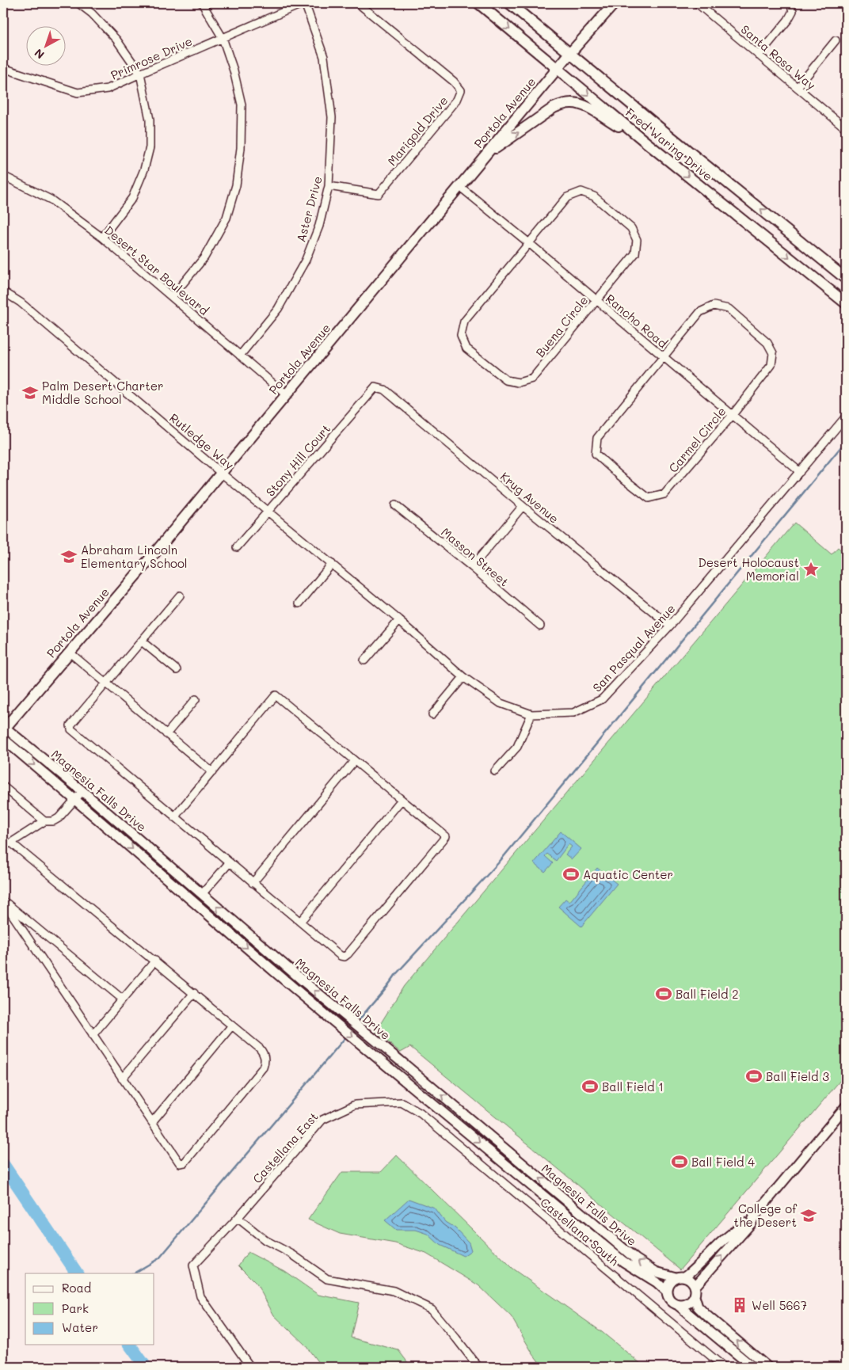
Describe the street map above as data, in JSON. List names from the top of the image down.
{
  "streets": {
    "main road": ["Portola Avenue", "Fred Waring Drive"],
    "street": [
      "Santa Rosa Way",
      "Primrose Drive",
      "Marigold Drive",
      "Aster Drive",
      "Desert Star Boulevard",
      "Rancho Road",
      "Buena Circle",
      "Carmel Circle",
      "Rutledge Way",
      "Stony Hill Court",
      "Krug Avenue",
      "Masson Street",
      "San Pasqual Avenue",
      "Magnesia Falls Drive",
      "Castellana East",
      "Castellana South"
    ]
  },
  "crossings": [
    ["Primrose Drive", "Aster Drive"],
    ["Portola Avenue", "Fred Waring Drive"],
    ["Portola Avenue", "Desert Star Boulevard"],
    ["Portola Avenue", "Rancho Road"],
    ["Portola Avenue", "Rutledge Way"],
    ["Portola Avenue", "Magnesia Falls Drive"],
    ["Marigold Drive", "Aster Drive"],
    ["Aster Drive", "Desert Star Boulevard"],
    ["Rancho Road", "Buena Circle"],
    ["Rancho Road", "Carmel Circle"],
    ["Rancho Road", "San Pasqual Avenue"],
    ["Rutledge Way", "Stony Hill Court"],
    ["Rutledge Way", "San Pasqual Avenue"],
    ["Stony Hill Court", "Krug Avenue"],
    ["Krug Avenue", "San Pasqual Avenue"],
    ["Castellana East", "Castellana South"]
  ],
  "places": {
    "school or university": ["Palm Desert Charter Middle School", "Abraham Lincoln Elementary School", "College of the Desert"],
    "place": ["Desert Holocaust Memorial"],
    "sports": [
      "Aquatic Center",
      "Ball Field 2",
      "Ball Field 3",
      "Ball Field 1",
      "Ball Field 4"
    ],
    "building": ["Well 5667"]
  },
  "legend": ["Road", "Park", "Water"],
  "north": "bottom left"
}
